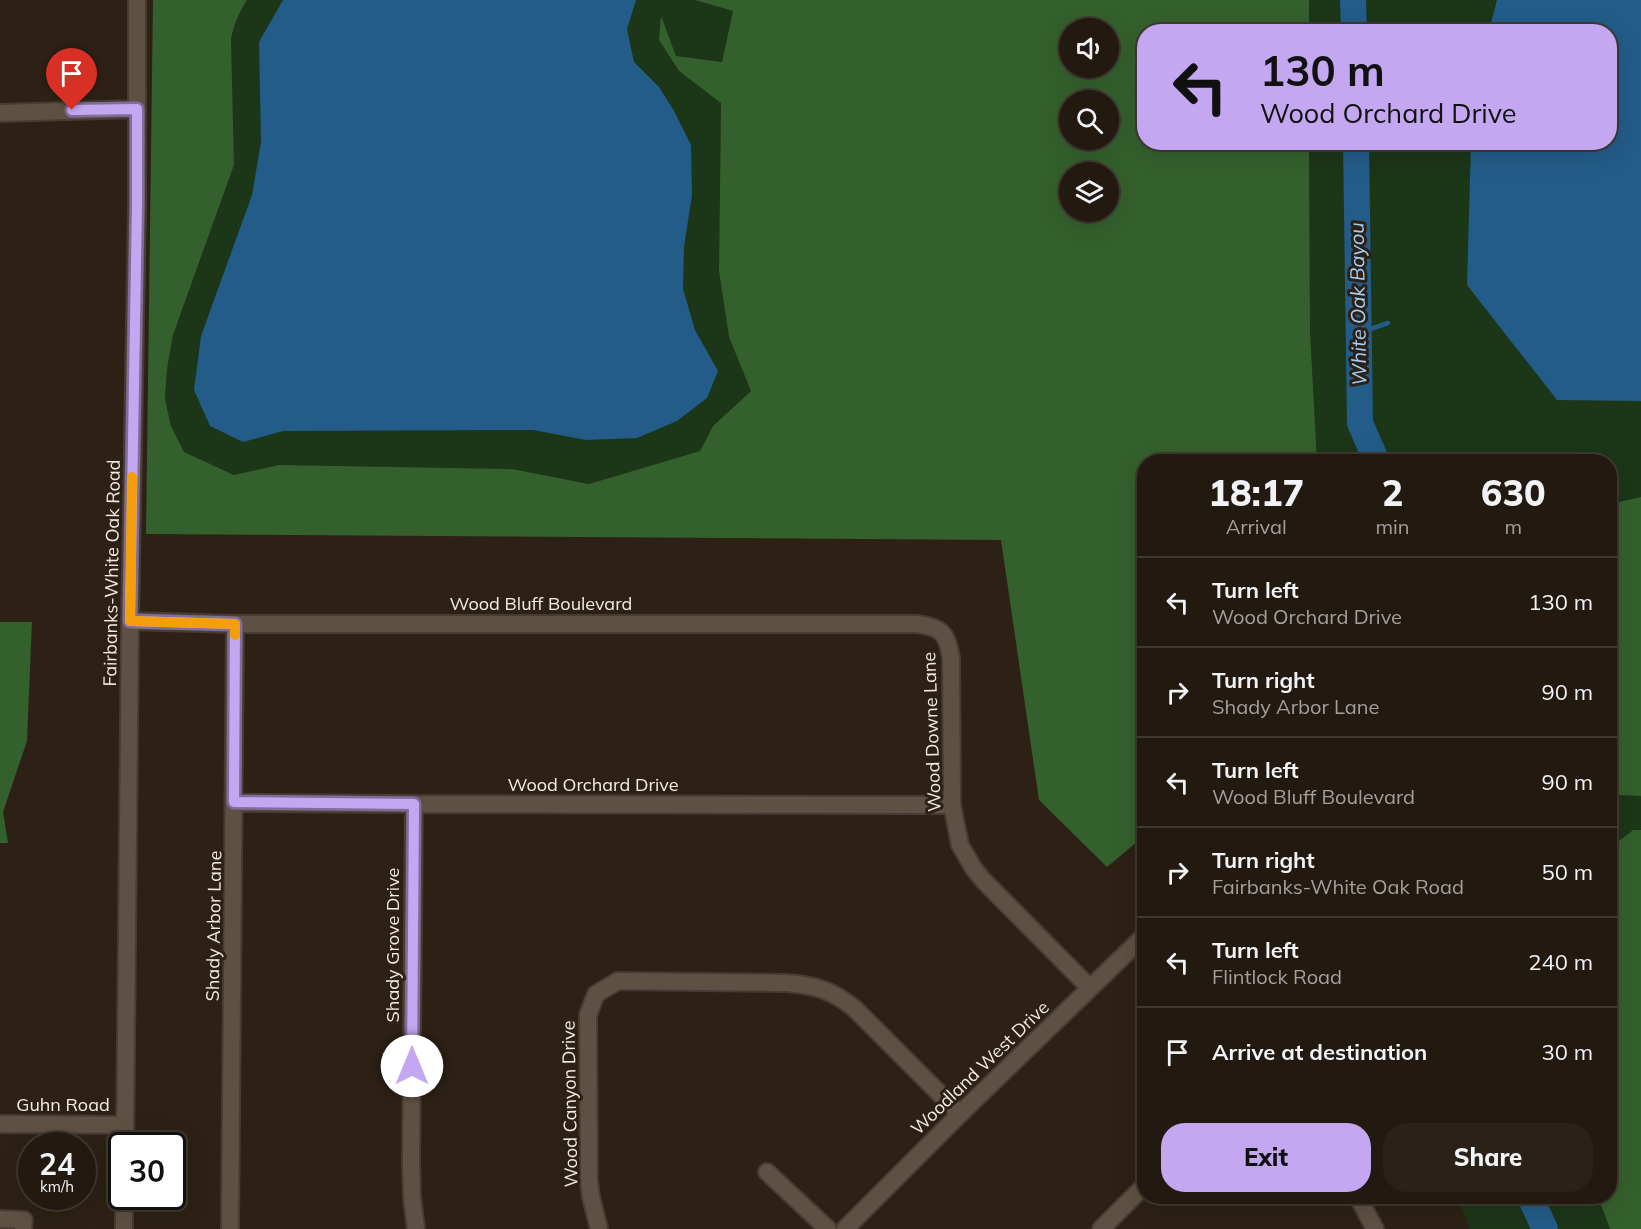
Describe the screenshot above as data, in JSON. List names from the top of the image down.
{
  "streets": {
    "street": [
      "Fairbanks-White Oak Road",
      "Wood Bluff Boulevard",
      "Wood Downe Lane",
      "Wood Orchard Drive",
      "Shady Arbor Lane",
      "Shady Grove Drive",
      "Woodland West Drive",
      "Wood Canyon Drive",
      "Guhn Road"
    ]
  },
  "crossings": [
    ["Fairbanks-White Oak Road", "Wood Bluff Boulevard"],
    ["Fairbanks-White Oak Road", "Guhn Road"],
    ["Wood Bluff Boulevard", "Wood Downe Lane"],
    ["Wood Bluff Boulevard", "Shady Arbor Lane"],
    ["Wood Downe Lane", "Wood Orchard Drive"],
    ["Wood Downe Lane", "Woodland West Drive"],
    ["Wood Orchard Drive", "Shady Arbor Lane"],
    ["Wood Orchard Drive", "Shady Grove Drive"],
    ["Woodland West Drive", "Wood Canyon Drive"]
  ],
  "water": ["White Oak Bayou"],
  "page": {
    "turn": ["130 m", "Wood Orchard Drive"],
    "eta": [
      "18:17",
      "Arrival",
      "2",
      "min",
      "630",
      "m"
    ],
    "list": [
      {
        "name": "Turn left",
        "note": "Wood Orchard Drive",
        "value": "130 m"
      },
      {
        "name": "Turn right",
        "note": "Shady Arbor Lane",
        "value": "90 m"
      },
      {
        "name": "Turn left",
        "note": "Wood Bluff Boulevard",
        "value": "90 m"
      },
      {
        "name": "Turn right",
        "note": "Fairbanks-White Oak Road",
        "value": "50 m"
      },
      {
        "name": "Turn left",
        "note": "Flintlock Road",
        "value": "240 m"
      },
      {
        "name": "Arrive at destination",
        "value": "30 m"
      }
    ],
    "buttons": ["Exit", "Share"],
    "speed": "24 km/h",
    "limit": "30"
  }
}
